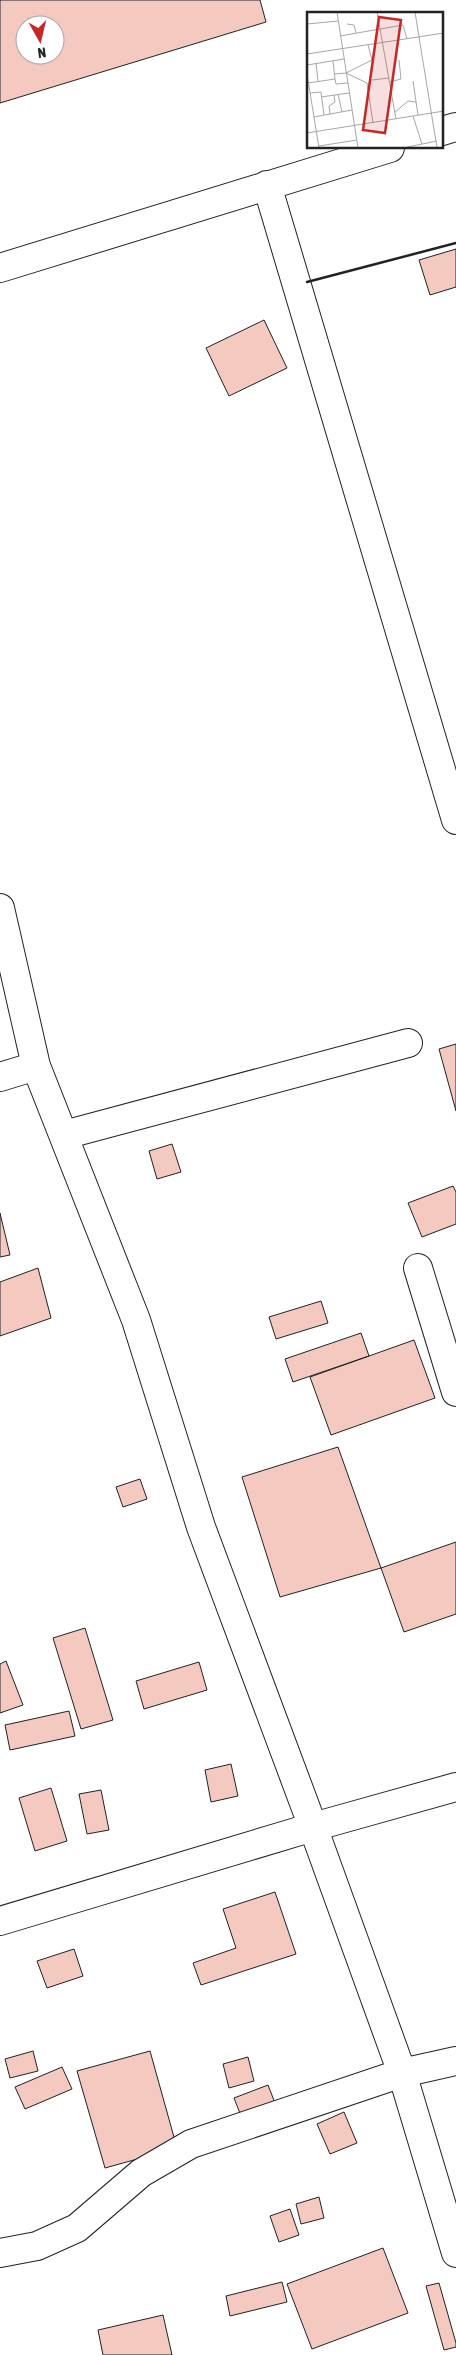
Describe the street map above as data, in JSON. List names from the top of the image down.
{
  "north": "bottom"
}
